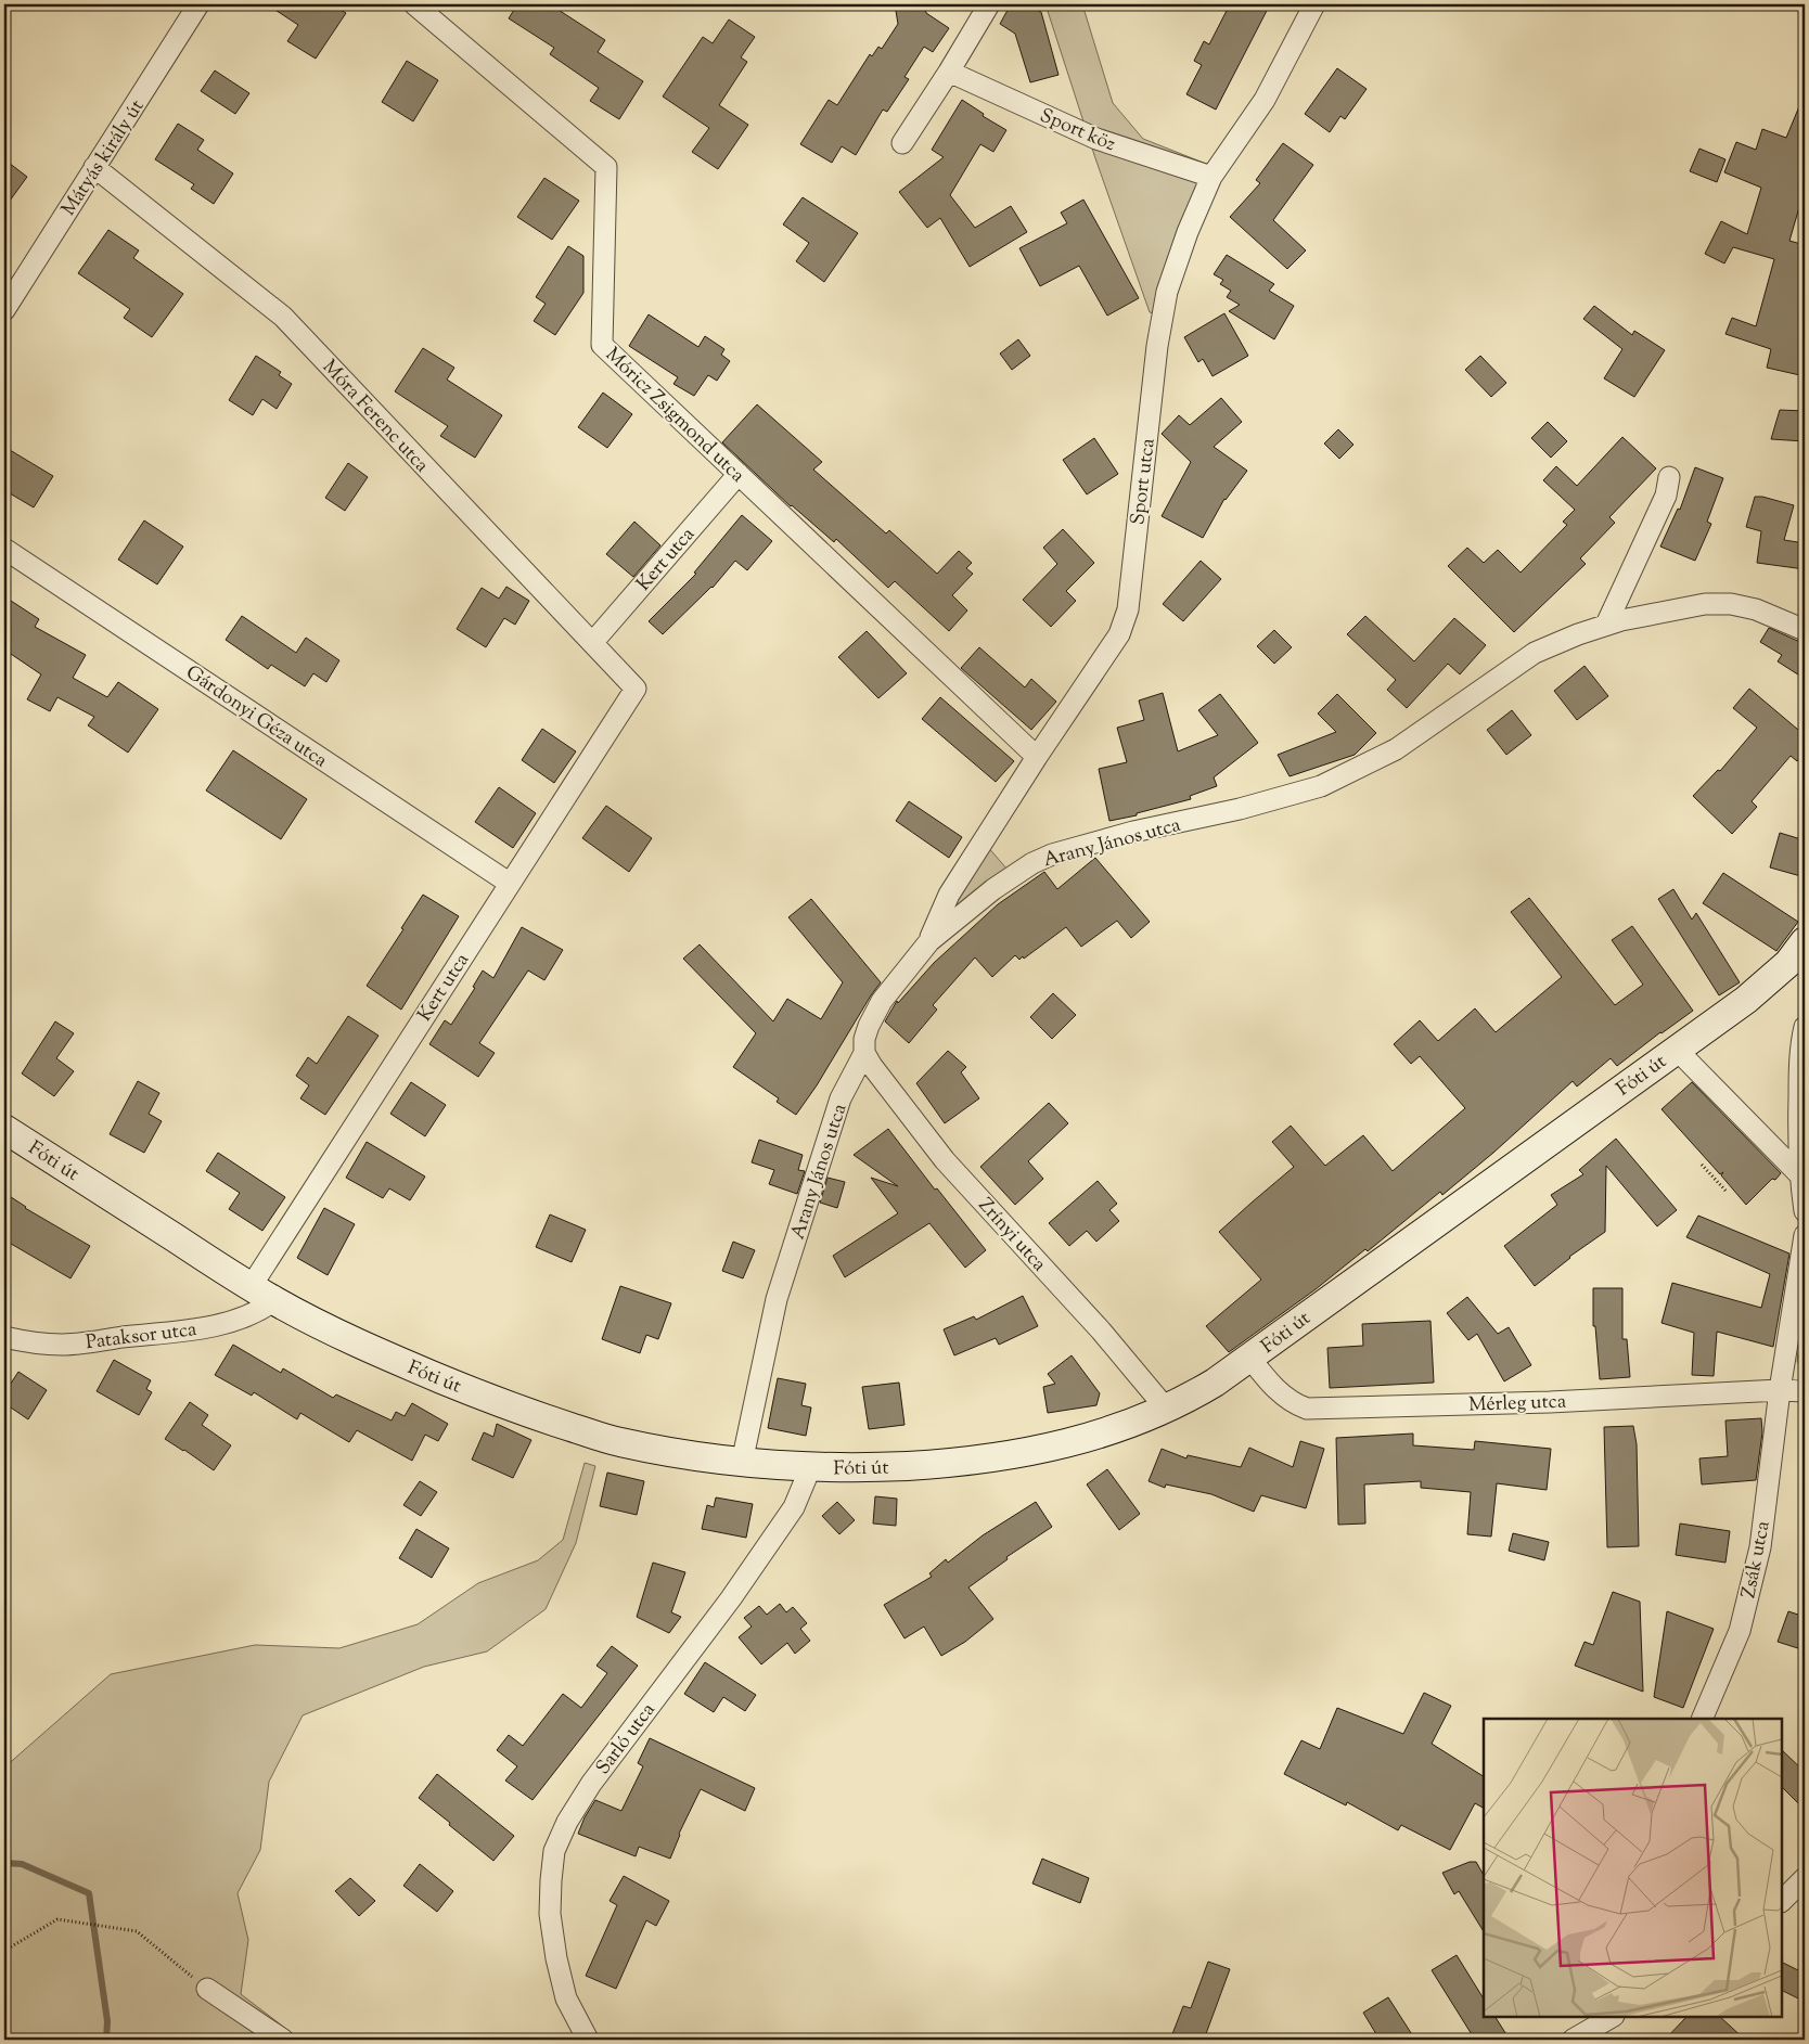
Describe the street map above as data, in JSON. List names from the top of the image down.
{
  "streets": {
    "main road": ["Fóti út"],
    "street": [
      "Sport köz",
      "Mátyás király út",
      "Móricz Zsigmond utca",
      "Móra Ferenc utca",
      "Sport utca",
      "Kert utca",
      "Gárdonyi Géza utca",
      "Arany János utca",
      "Zrínyi utca",
      "Pataksor utca",
      "Mérleg utca",
      "Zsák utca",
      "Sarló utca"
    ]
  },
  "crossings": [
    ["Sport köz", "Sport utca"],
    ["Mátyás király út", "Móra Ferenc utca"],
    ["Móricz Zsigmond utca", "Sport utca"],
    ["Móricz Zsigmond utca", "Kert utca"],
    ["Móra Ferenc utca", "Kert utca"],
    ["Sport utca", "Arany János utca"],
    ["Kert utca", "Gárdonyi Géza utca"],
    ["Kert utca", "Fóti út"],
    ["Kert utca", "Pataksor utca"],
    ["Arany János utca", "Fóti út"],
    ["Arany János utca", "Zrínyi utca"],
    ["Fóti út", "Zrínyi utca"],
    ["Fóti út", "Pataksor utca"],
    ["Fóti út", "Mérleg utca"],
    ["Fóti út", "Sarló utca"],
    ["Mérleg utca", "Zsák utca"]
  ]
}
